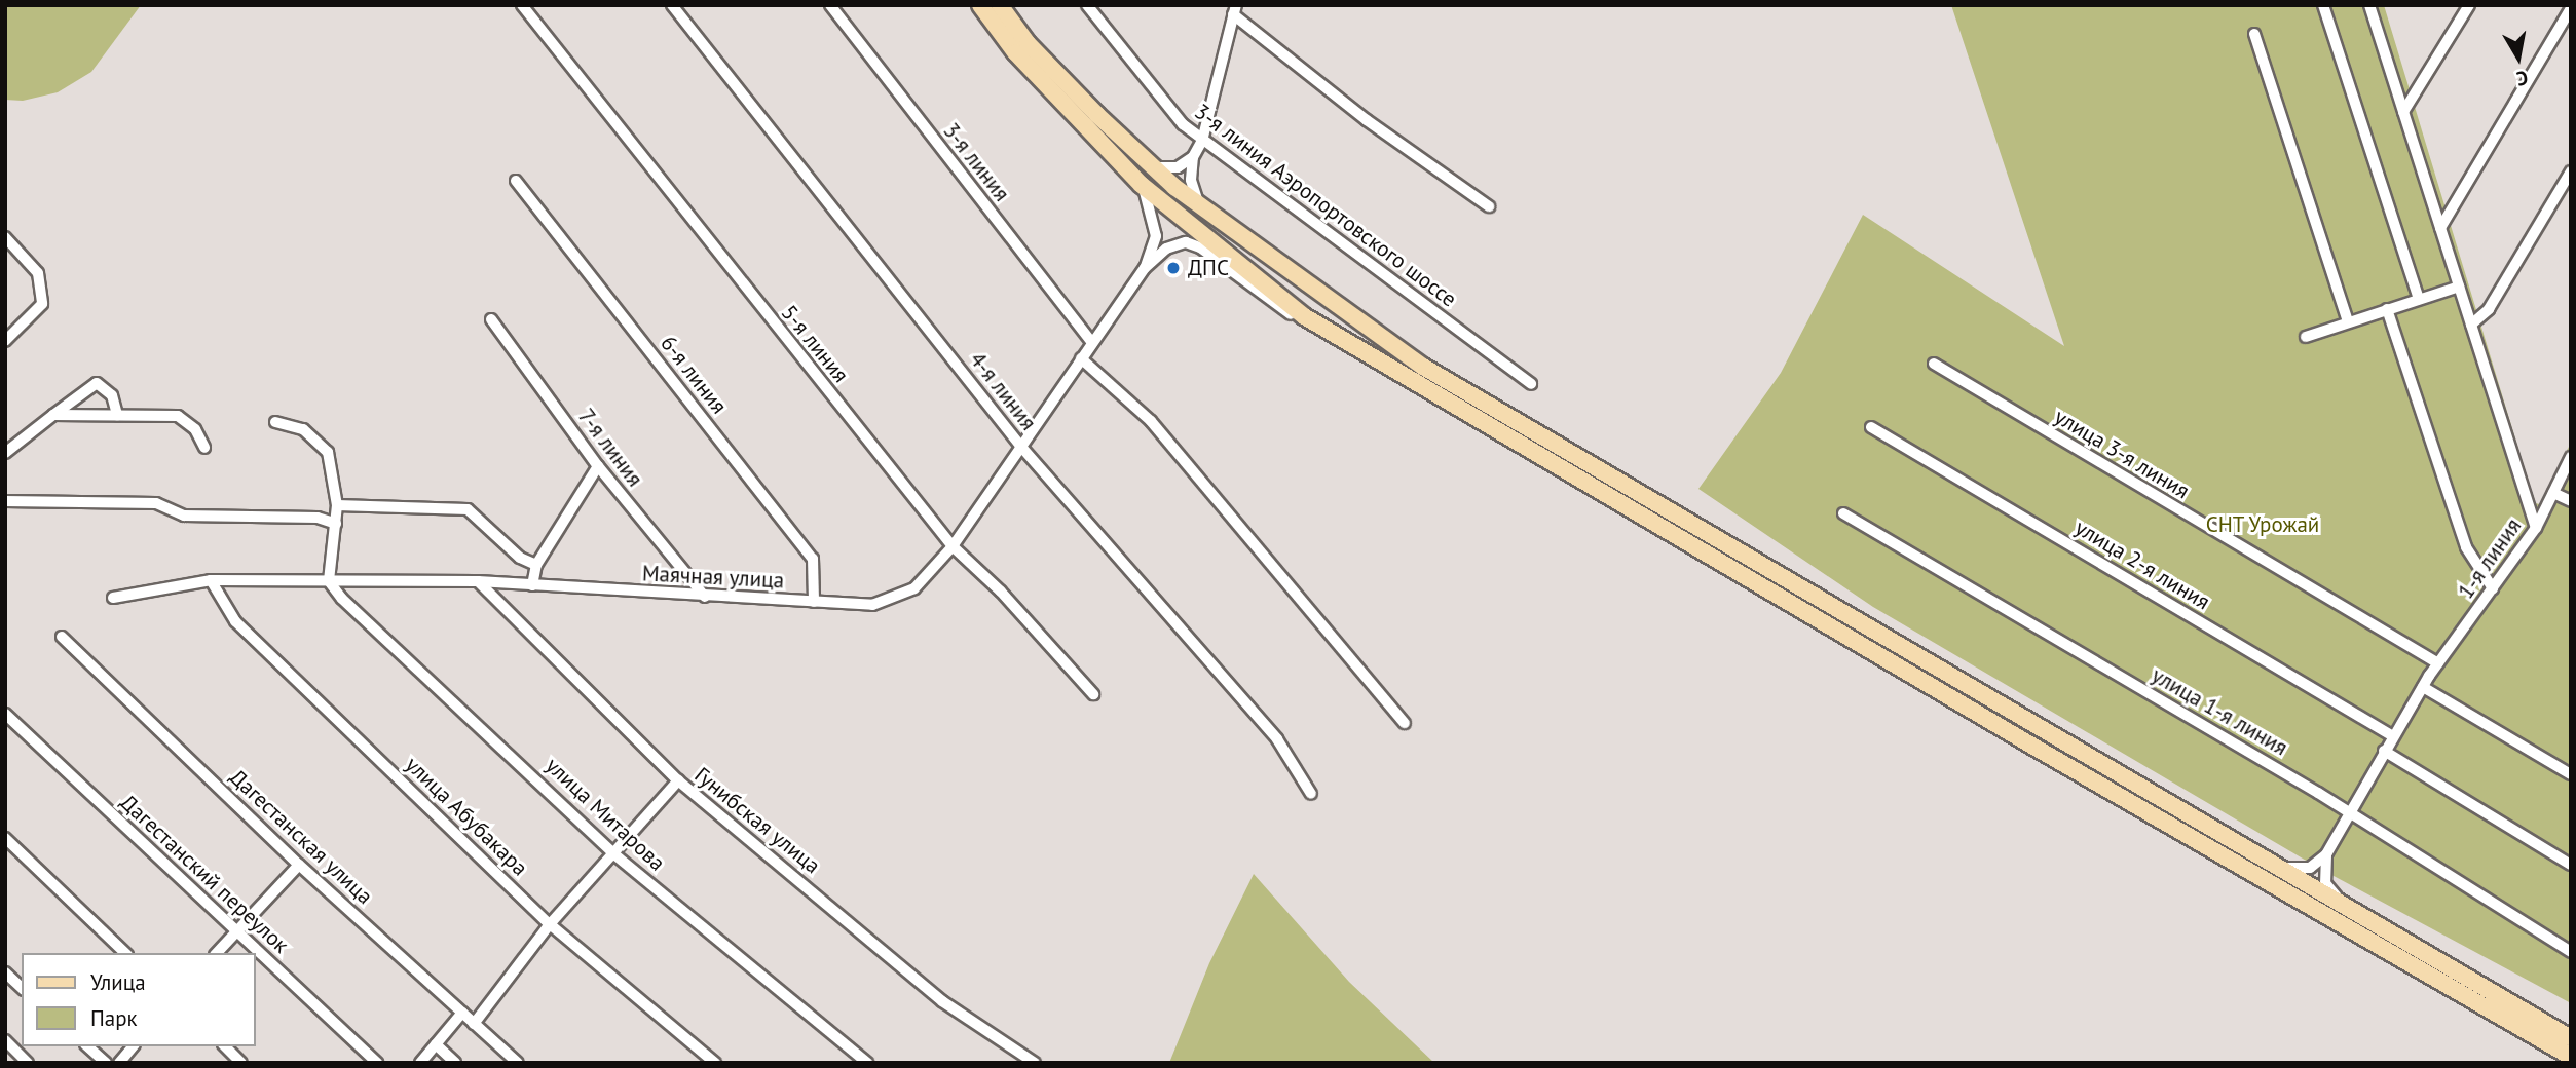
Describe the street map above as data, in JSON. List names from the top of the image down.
{
  "streets": {
    "street": [
      "3-я линия",
      "3-я линия Аэропортовского шоссе",
      "5-я линия",
      "6-я линия",
      "4-я линия",
      "7-я линия",
      "улица 3-я линия",
      "1-я линия",
      "улица 2-я линия",
      "Маячная улица",
      "улица 1-я линия",
      "улица Митарова",
      "улица Абубакара",
      "Гунибская улица",
      "Дагестанская улица",
      "Дагестанский переулок"
    ]
  },
  "crossings": [
    ["3-я линия", "Маячная улица"],
    ["5-я линия", "Маячная улица"],
    ["6-я линия", "Маячная улица"],
    ["4-я линия", "Маячная улица"],
    ["7-я линия", "Маячная улица"],
    ["улица 3-я линия", "1-я линия"],
    ["1-я линия", "улица 2-я линия"],
    ["1-я линия", "улица 1-я линия"],
    ["Маячная улица", "улица Митарова"],
    ["Маячная улица", "улица Абубакара"],
    ["Маячная улица", "Гунибская улица"]
  ],
  "parks": ["СНТ Урожай"],
  "places": ["ДПС"],
  "legend": ["Улица", "Парк"],
  "north": "bottom"
}
